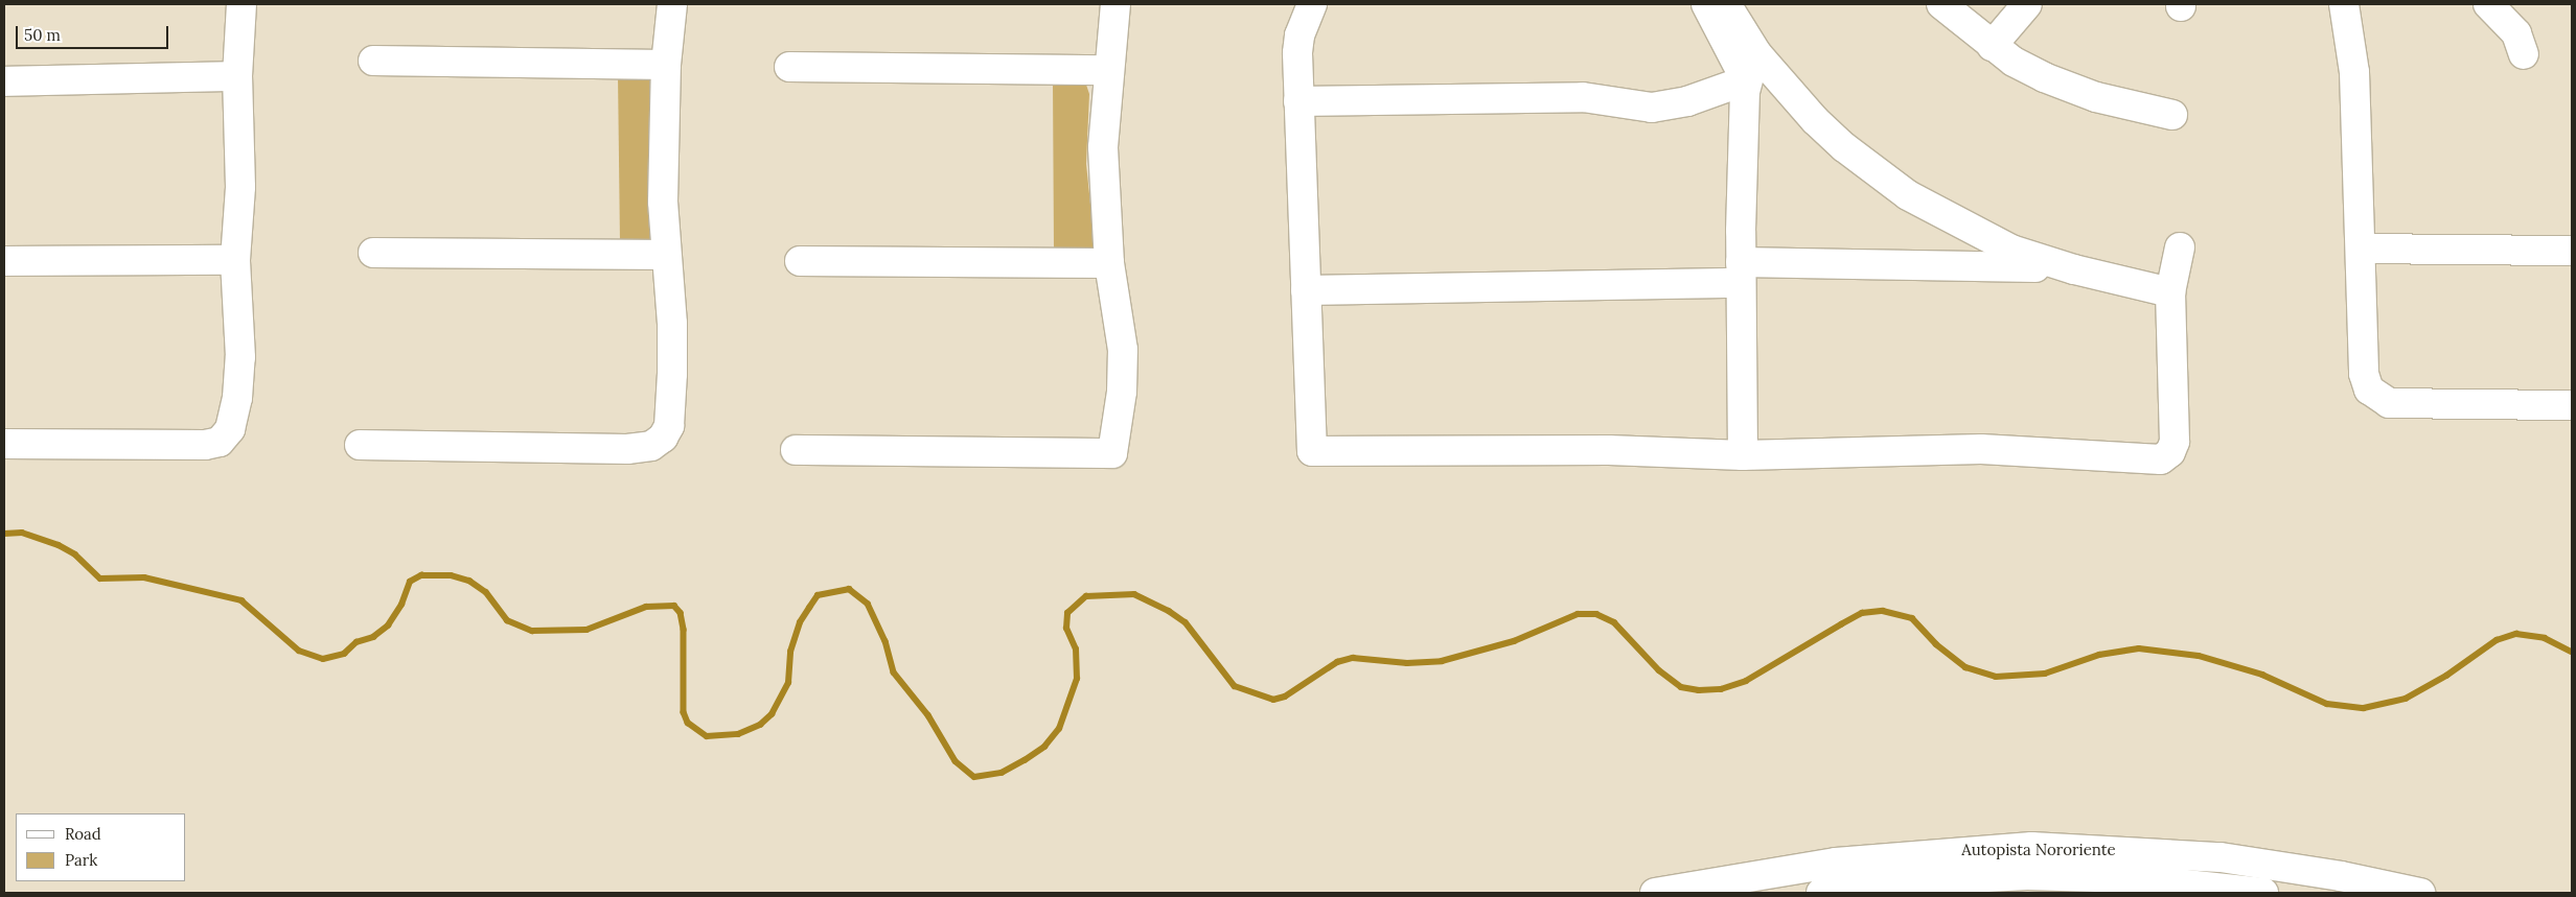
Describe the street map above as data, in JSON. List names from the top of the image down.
{
  "streets": {
    "main road": ["Autopista Nororiente"]
  },
  "legend": ["Road", "Park"],
  "scale_bar": "50 m"
}
